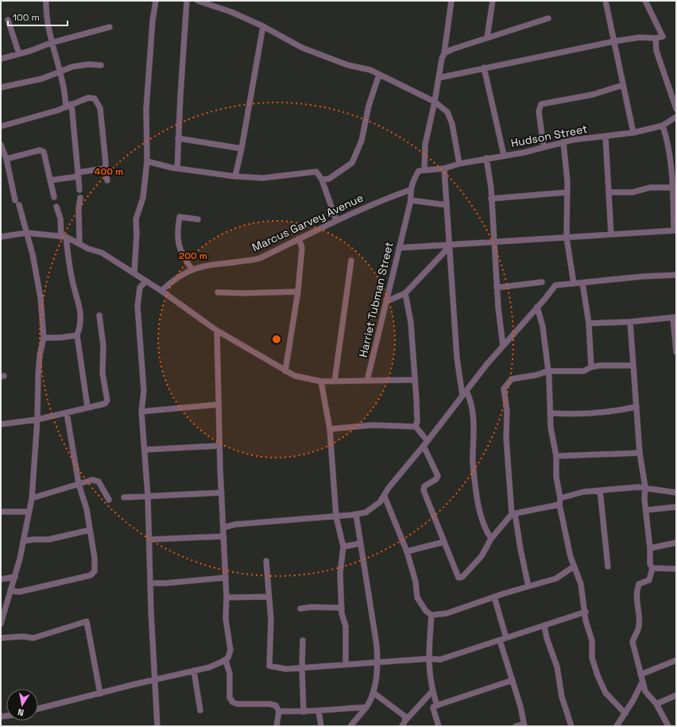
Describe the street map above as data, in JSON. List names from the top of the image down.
{
  "streets": {
    "street": ["Hudson Street", "Marcus Garvey Avenue", "Harriet Tubman Street"]
  },
  "crossings": [
    ["Marcus Garvey Avenue", "Harriet Tubman Street"]
  ],
  "scale_bar": "100 m",
  "north": "bottom",
  "rings": ["400 m", "200 m"]
}
